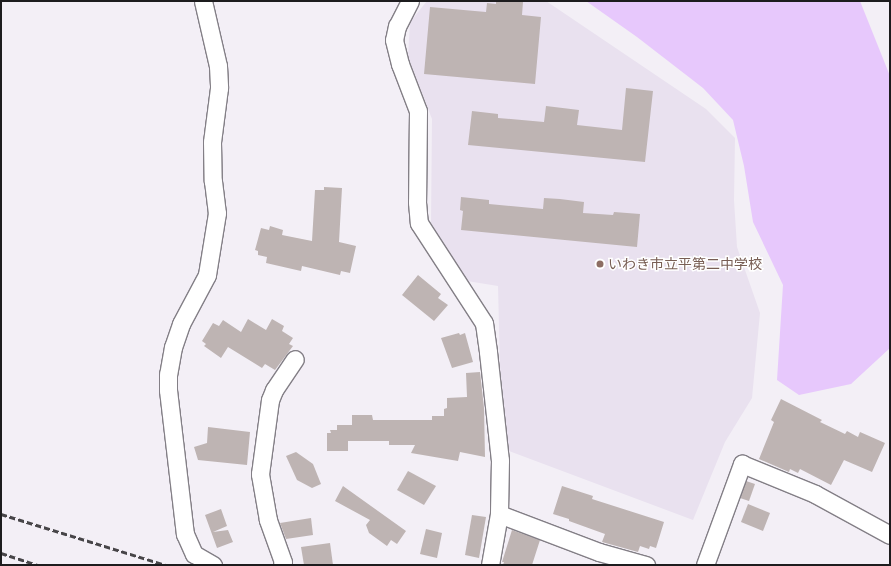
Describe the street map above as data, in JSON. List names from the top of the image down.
{
  "places": ["いわき市立平第二中学校"]
}
